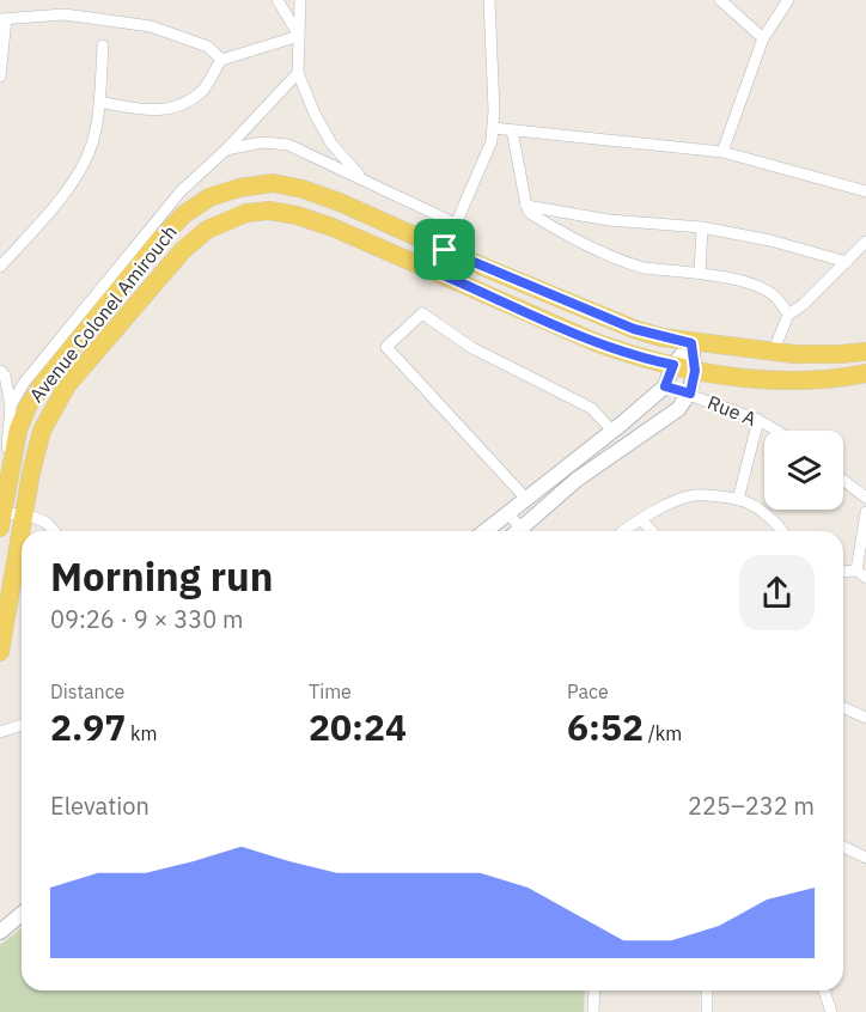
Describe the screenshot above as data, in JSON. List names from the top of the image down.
{
  "streets": {
    "main road": ["Avenue Colonel Amirouch"],
    "street": ["Rue A"]
  },
  "page": {
    "heading": ["Morning run", "09:26 · 9 × 330 m"],
    "stats": [
      ["Distance", "2.97 km"],
      ["Time", "20:24"],
      ["Pace", "6:52 /km"]
    ],
    "chart": ["Elevation", "225–232 m"]
  }
}
